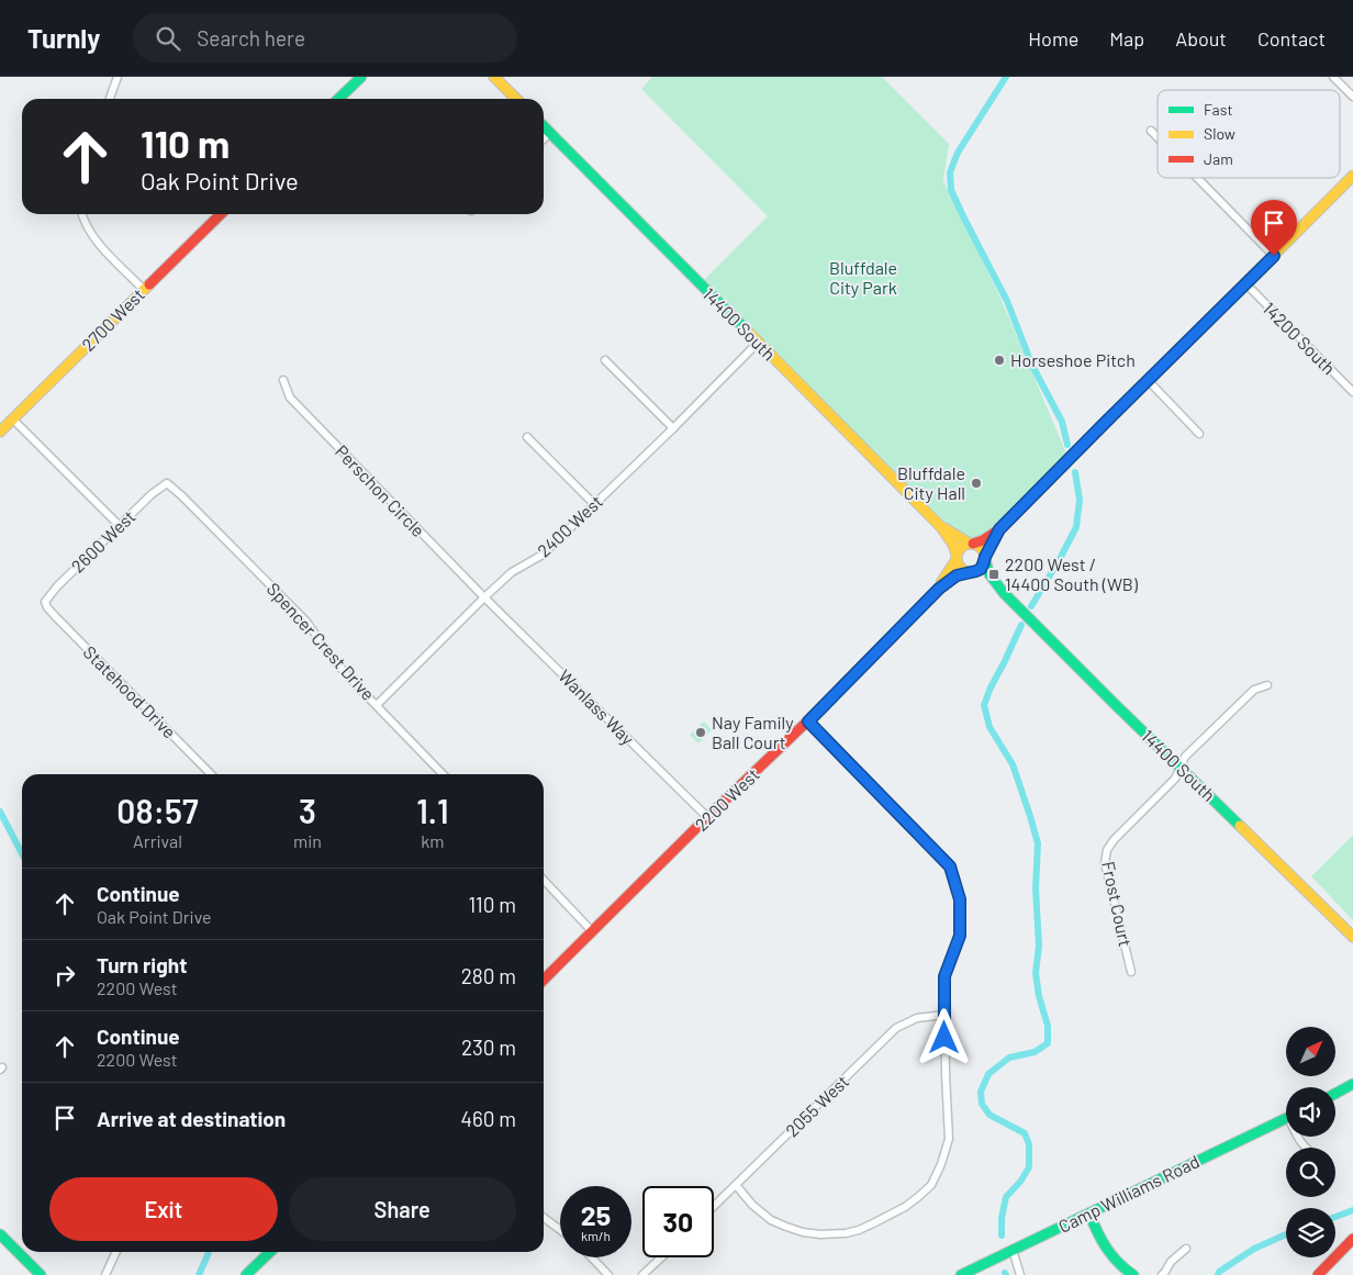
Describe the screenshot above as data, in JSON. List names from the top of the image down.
{
  "streets": {
    "street": [
      "2700 West",
      "14400 South",
      "14200 South",
      "Perschon Circle",
      "2400 West",
      "2600 West",
      "Spencer Crest Drive",
      "Statehood Drive",
      "Wanlass Way",
      "2200 West",
      "Frost Court",
      "2055 West",
      "Camp Williams Road"
    ]
  },
  "crossings": [
    ["14400 South", "2400 West"],
    ["14400 South", "2200 West"],
    ["14400 South", "Frost Court"],
    ["Perschon Circle", "2400 West"],
    ["Perschon Circle", "Wanlass Way"],
    ["2400 West", "Spencer Crest Drive"],
    ["2400 West", "Wanlass Way"],
    ["2600 West", "Spencer Crest Drive"],
    ["2600 West", "Statehood Drive"],
    ["Wanlass Way", "2200 West"]
  ],
  "parks": ["Bluffdale City Park"],
  "places": {
    "other": ["Horseshoe Pitch", "Bluffdale City Hall", "Nay Family Ball Court"],
    "transit": ["2200 West / 14400 South (WB)"]
  },
  "legend": ["Fast", "Slow", "Jam"],
  "north": "top right",
  "page": {
    "header": "Turnly",
    "search": "Search here",
    "nav": [
      "Home",
      "Map",
      "About",
      "Contact"
    ],
    "turn": ["110 m", "Oak Point Drive"],
    "eta": [
      "08:57",
      "Arrival",
      "3",
      "min",
      "1.1",
      "km"
    ],
    "list": [
      {
        "name": "Continue",
        "note": "Oak Point Drive",
        "value": "110 m"
      },
      {
        "name": "Turn right",
        "note": "2200 West",
        "value": "280 m"
      },
      {
        "name": "Continue",
        "note": "2200 West",
        "value": "230 m"
      },
      {
        "name": "Arrive at destination",
        "value": "460 m"
      }
    ],
    "buttons": ["Exit", "Share"],
    "speed": "25 km/h",
    "limit": "30"
  }
}
